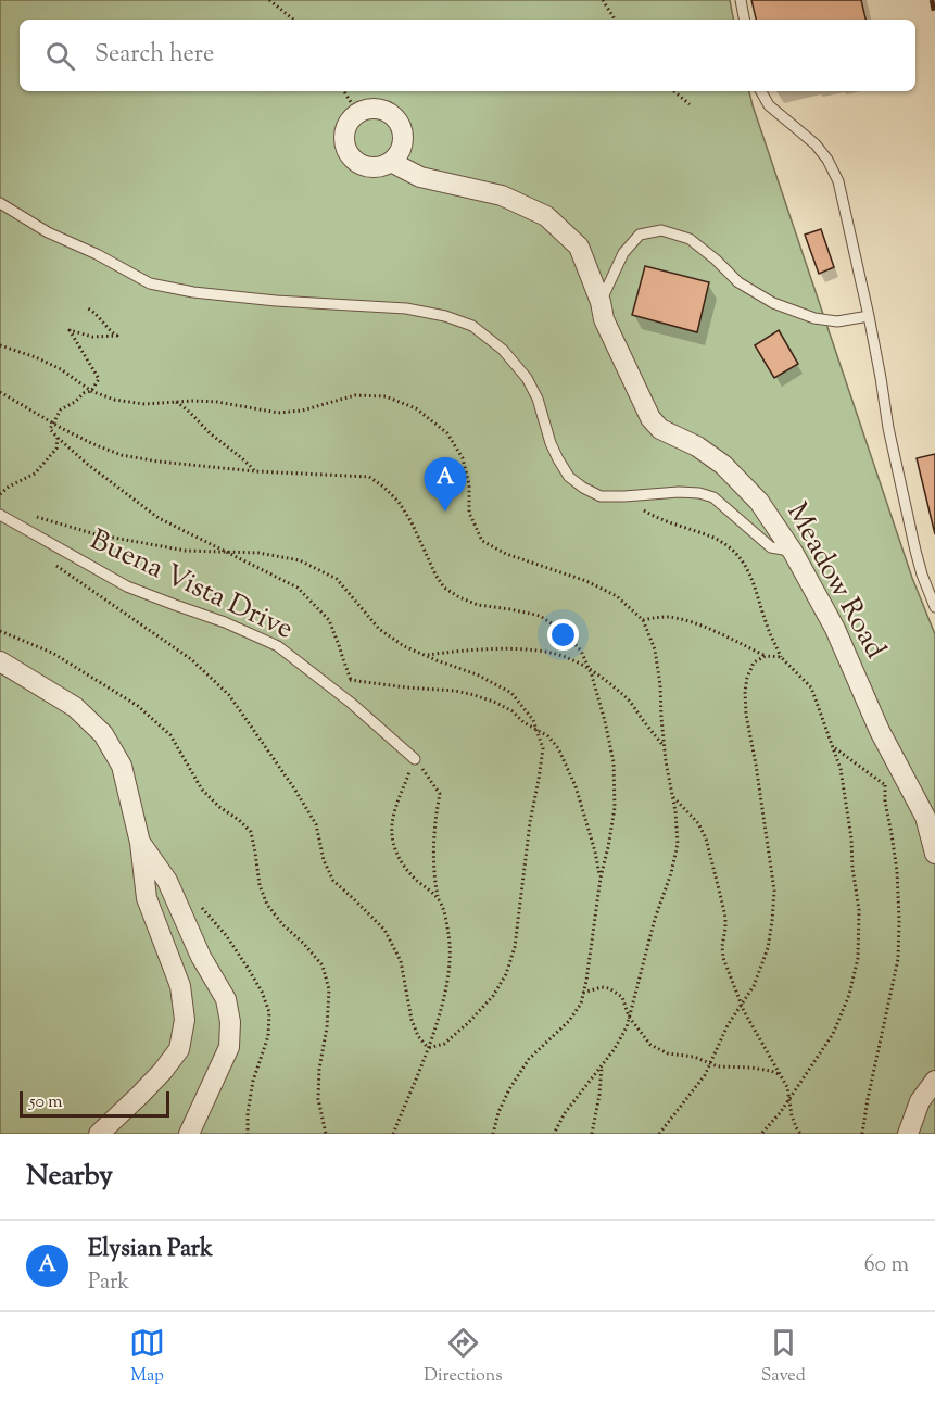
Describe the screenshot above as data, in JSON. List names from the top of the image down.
{
  "streets": {
    "street": ["Meadow Road"],
    "lane": ["Buena Vista Drive"]
  },
  "scale_bar": "50 m",
  "page": {
    "search": "Search here",
    "pins": "A",
    "scale": "50 m",
    "heading": "Nearby",
    "list": [
      {
        "mark": "A",
        "name": "Elysian Park",
        "note": "Park",
        "value": "60 m"
      }
    ],
    "nav": ["Map", "Directions", "Saved"]
  }
}
